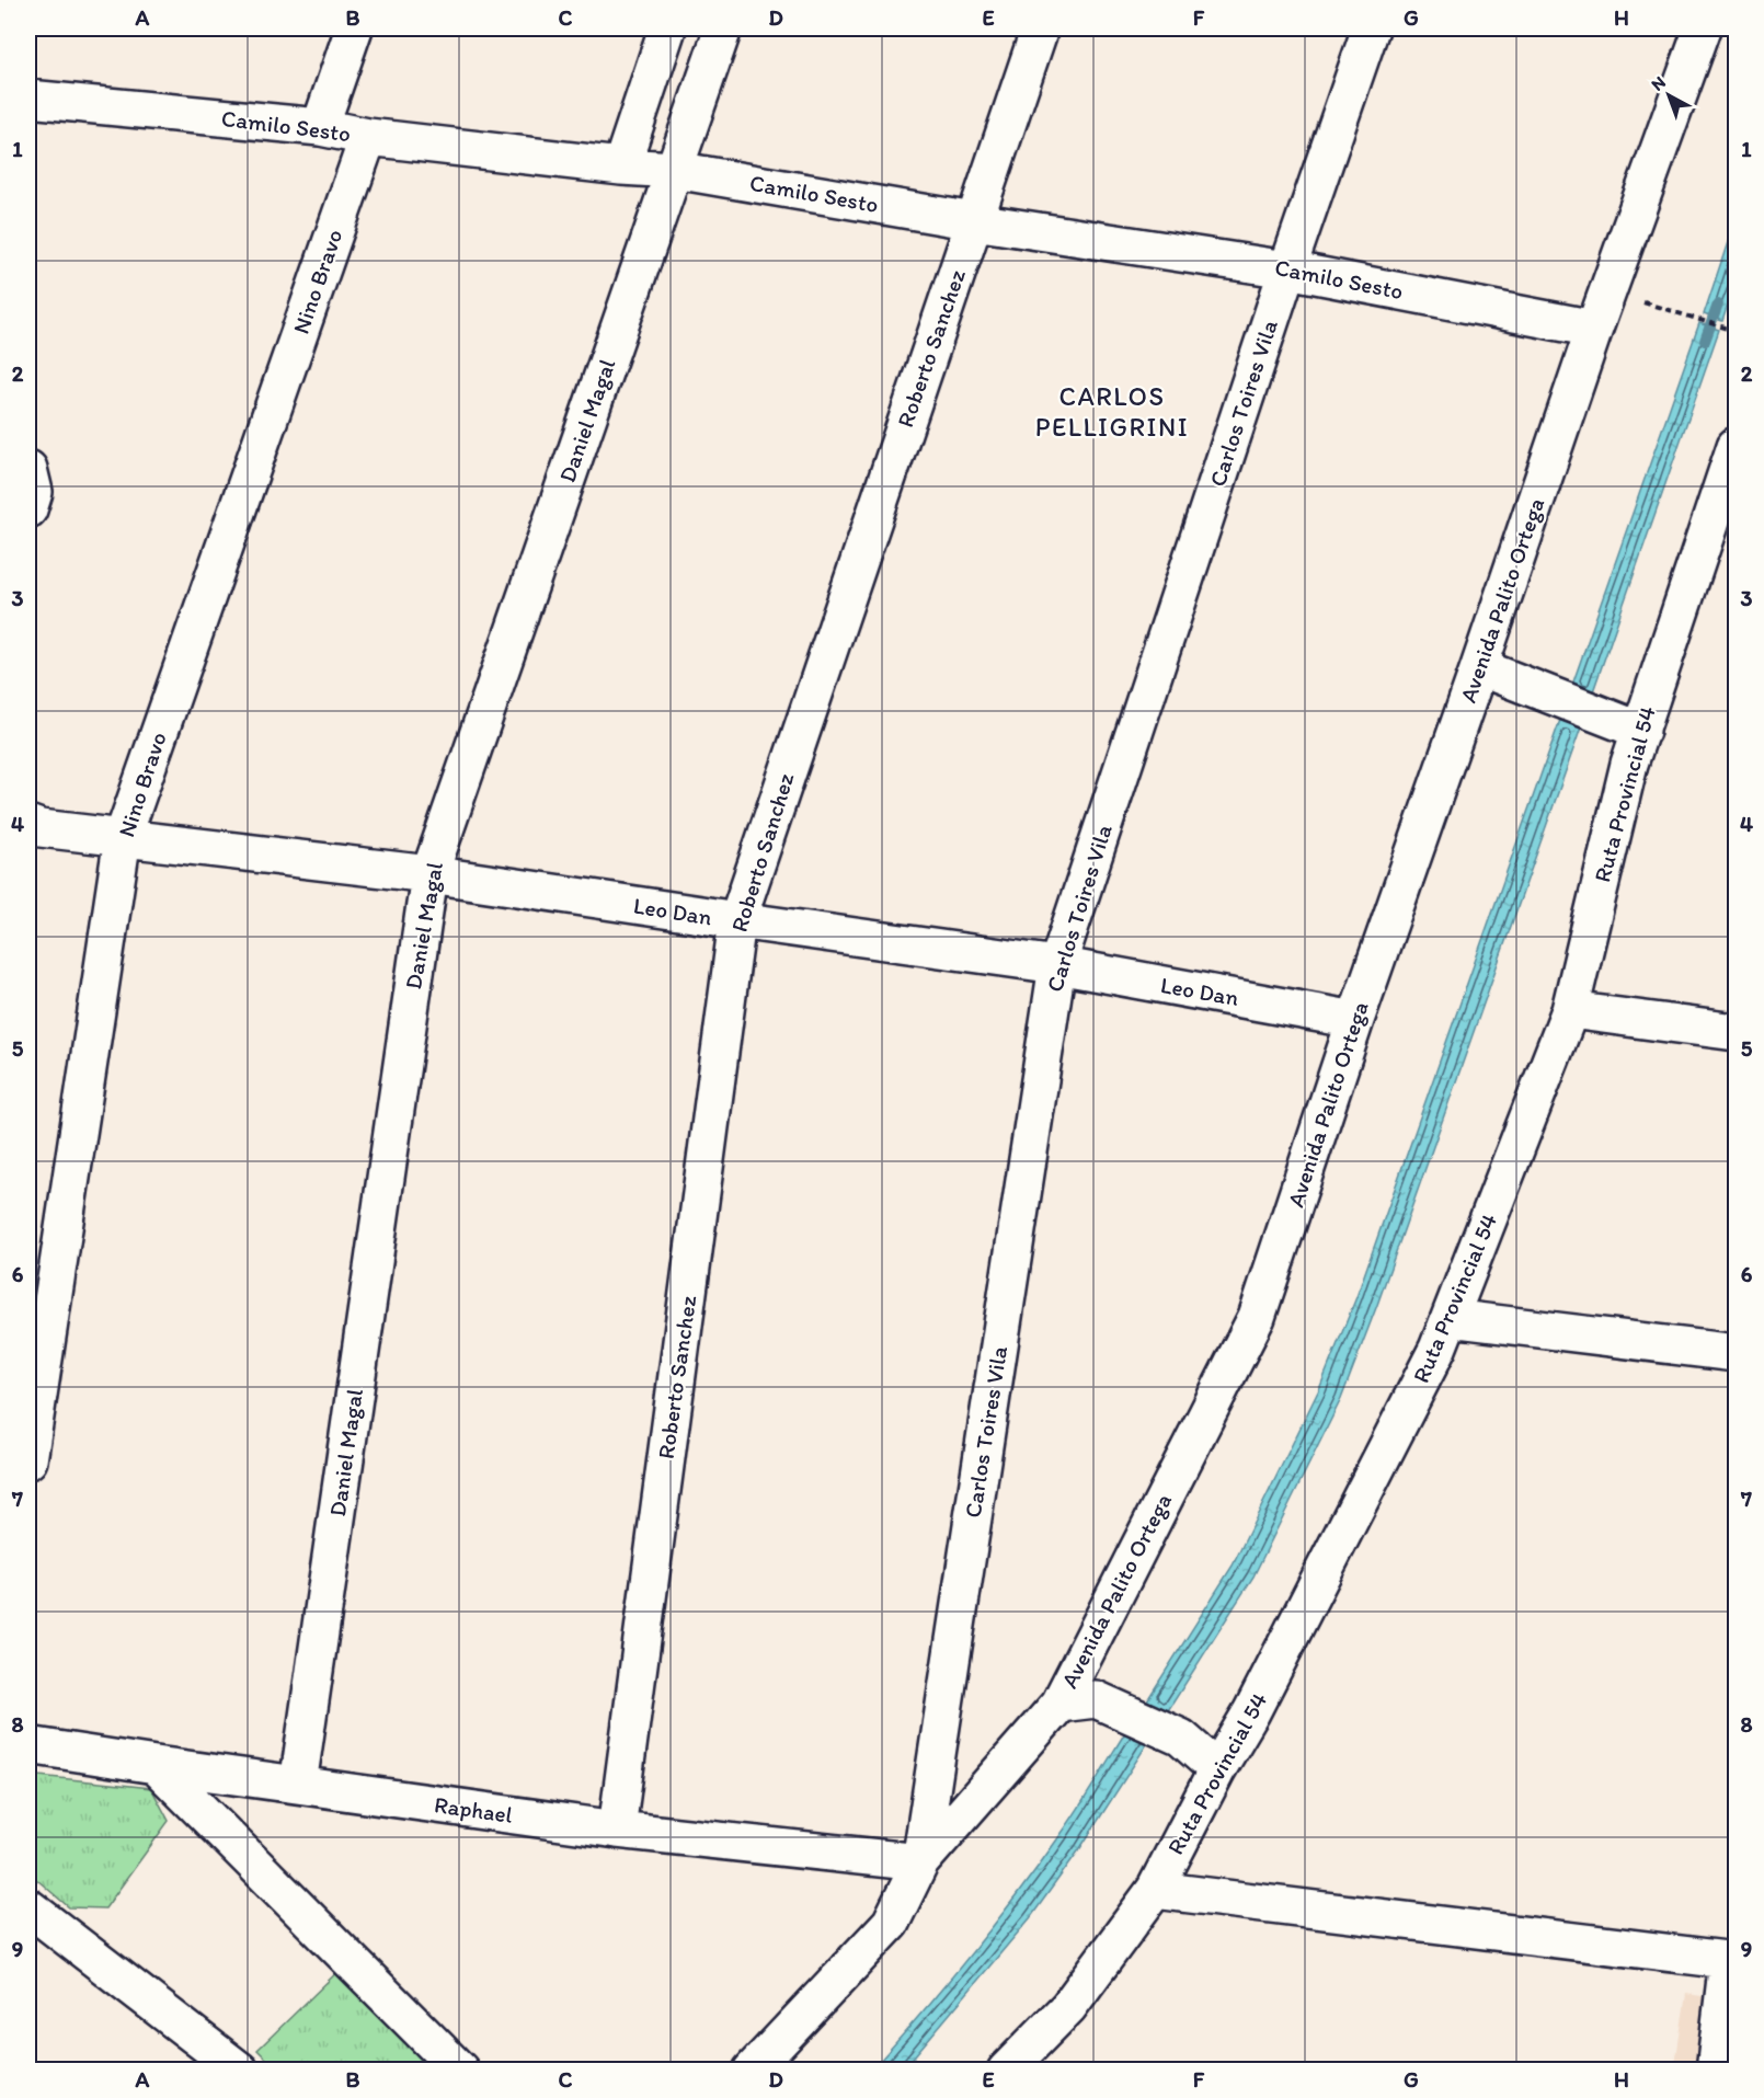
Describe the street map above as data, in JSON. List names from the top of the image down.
{
  "streets": {
    "street": [
      "Camilo Sesto",
      "Nino Bravo",
      "Roberto Sanchez",
      "Carlos Toires Vila",
      "Daniel Magal",
      "Avenida Palito Ortega",
      "Ruta Provincial 54",
      "Leo Dan",
      "Raphael"
    ]
  },
  "crossings": [
    ["Camilo Sesto", "Nino Bravo"],
    ["Camilo Sesto", "Roberto Sanchez"],
    ["Camilo Sesto", "Carlos Toires Vila"],
    ["Camilo Sesto", "Daniel Magal"],
    ["Camilo Sesto", "Avenida Palito Ortega"],
    ["Nino Bravo", "Leo Dan"],
    ["Roberto Sanchez", "Leo Dan"],
    ["Roberto Sanchez", "Raphael"],
    ["Carlos Toires Vila", "Avenida Palito Ortega"],
    ["Carlos Toires Vila", "Leo Dan"],
    ["Carlos Toires Vila", "Raphael"],
    ["Daniel Magal", "Leo Dan"],
    ["Daniel Magal", "Raphael"],
    ["Avenida Palito Ortega", "Leo Dan"],
    ["Avenida Palito Ortega", "Raphael"]
  ],
  "districts": ["CARLOS PELLIGRINI"],
  "north": "top left",
  "grid": {
    "columns": [
      "A",
      "B",
      "C",
      "D",
      "E",
      "F",
      "G",
      "H"
    ],
    "rows": [
      "1",
      "2",
      "3",
      "4",
      "5",
      "6",
      "7",
      "8",
      "9"
    ]
  }
}
